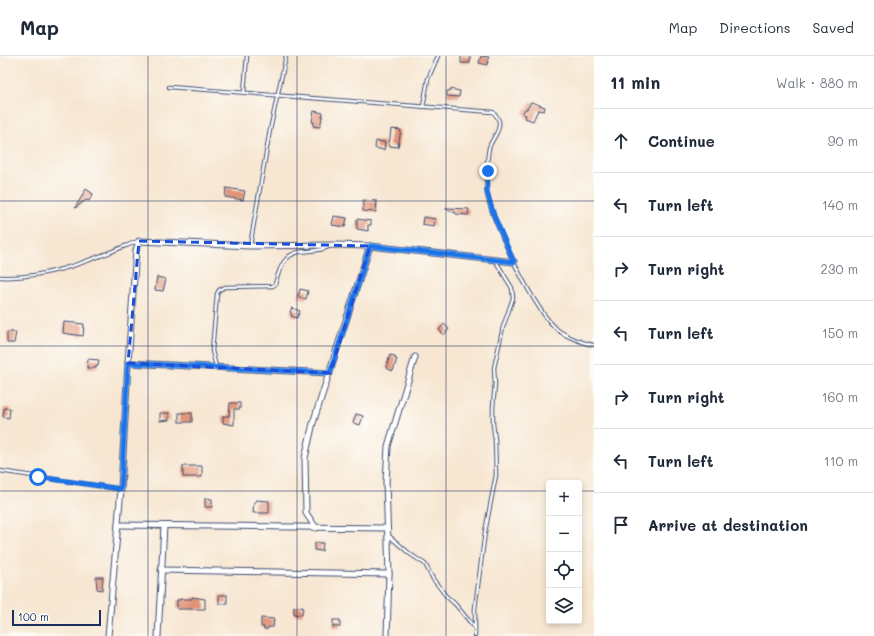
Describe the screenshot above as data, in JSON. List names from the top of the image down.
{
  "scale_bar": "100 m",
  "page": {
    "header": "Map",
    "nav": ["Map", "Directions", "Saved"],
    "heading": ["11 min", "Walk · 880 m"],
    "list": [
      ["Continue", "90 m"],
      ["Turn left", "140 m"],
      ["Turn right", "230 m"],
      ["Turn left", "150 m"],
      ["Turn right", "160 m"],
      ["Turn left", "110 m"],
      "Arrive at destination"
    ],
    "map_buttons": ["+", "−"],
    "scale": "100 m"
  }
}
